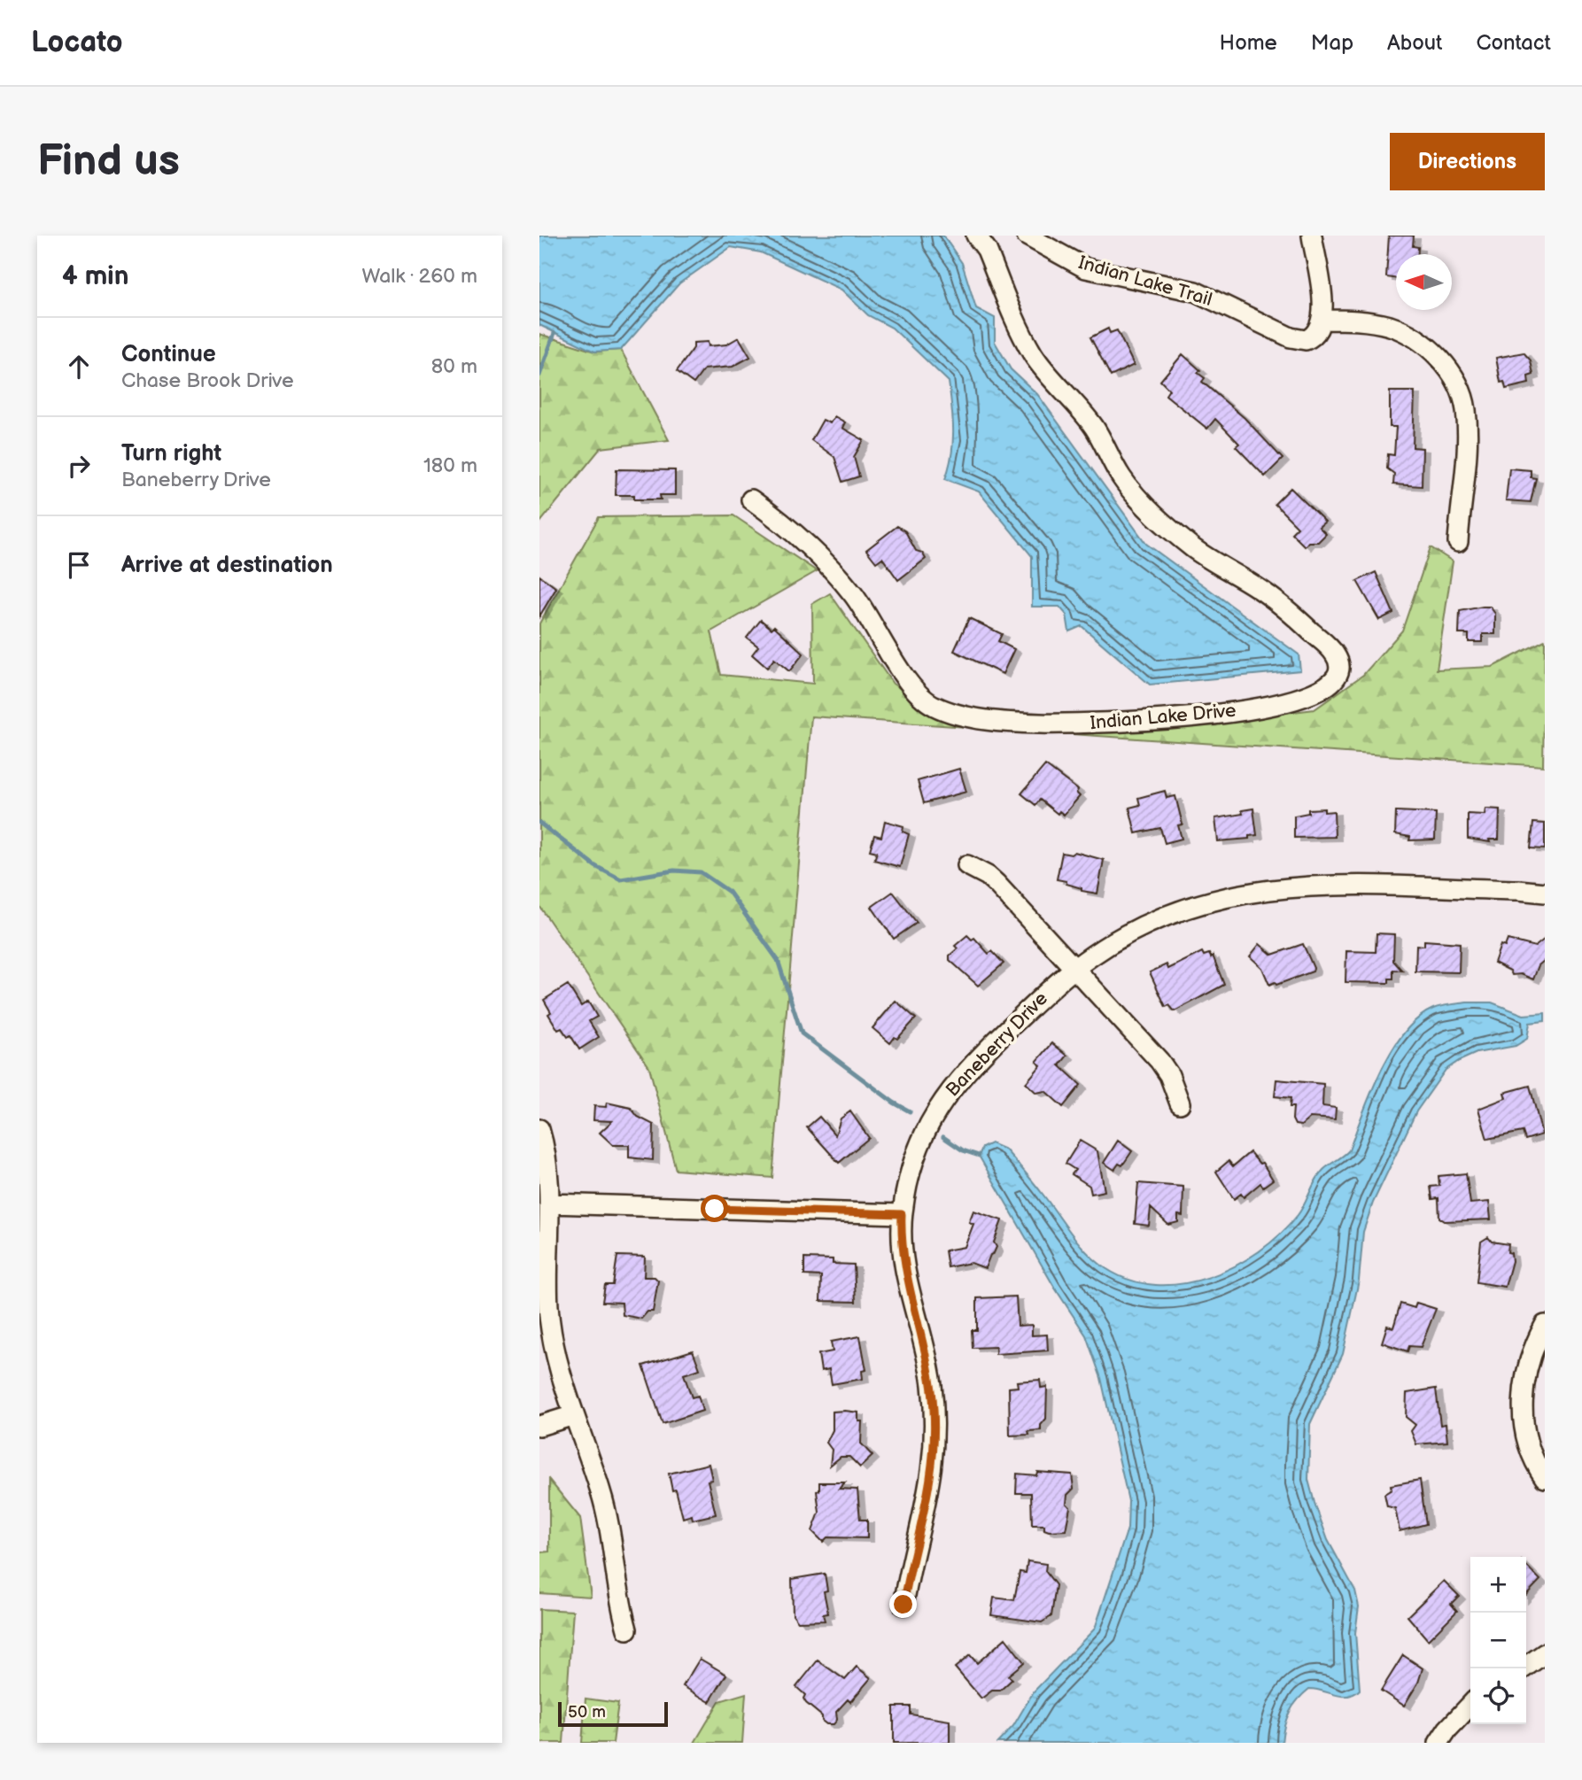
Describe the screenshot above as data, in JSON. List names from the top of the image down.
{
  "streets": {
    "street": ["Indian Lake Trail", "Indian Lake Drive", "Baneberry Drive"]
  },
  "scale_bar": "50 m",
  "north": "left",
  "page": {
    "header": "Locato",
    "nav": [
      "Home",
      "Map",
      "About",
      "Contact"
    ],
    "buttons": "Directions",
    "title": "Find us",
    "heading": ["4 min", "Walk · 260 m"],
    "list": [
      ["Continue", "Chase Brook Drive", "80 m"],
      ["Turn right", "Baneberry Drive", "180 m"],
      "Arrive at destination"
    ],
    "map_buttons": ["+", "−"],
    "scale": "50 m"
  }
}
